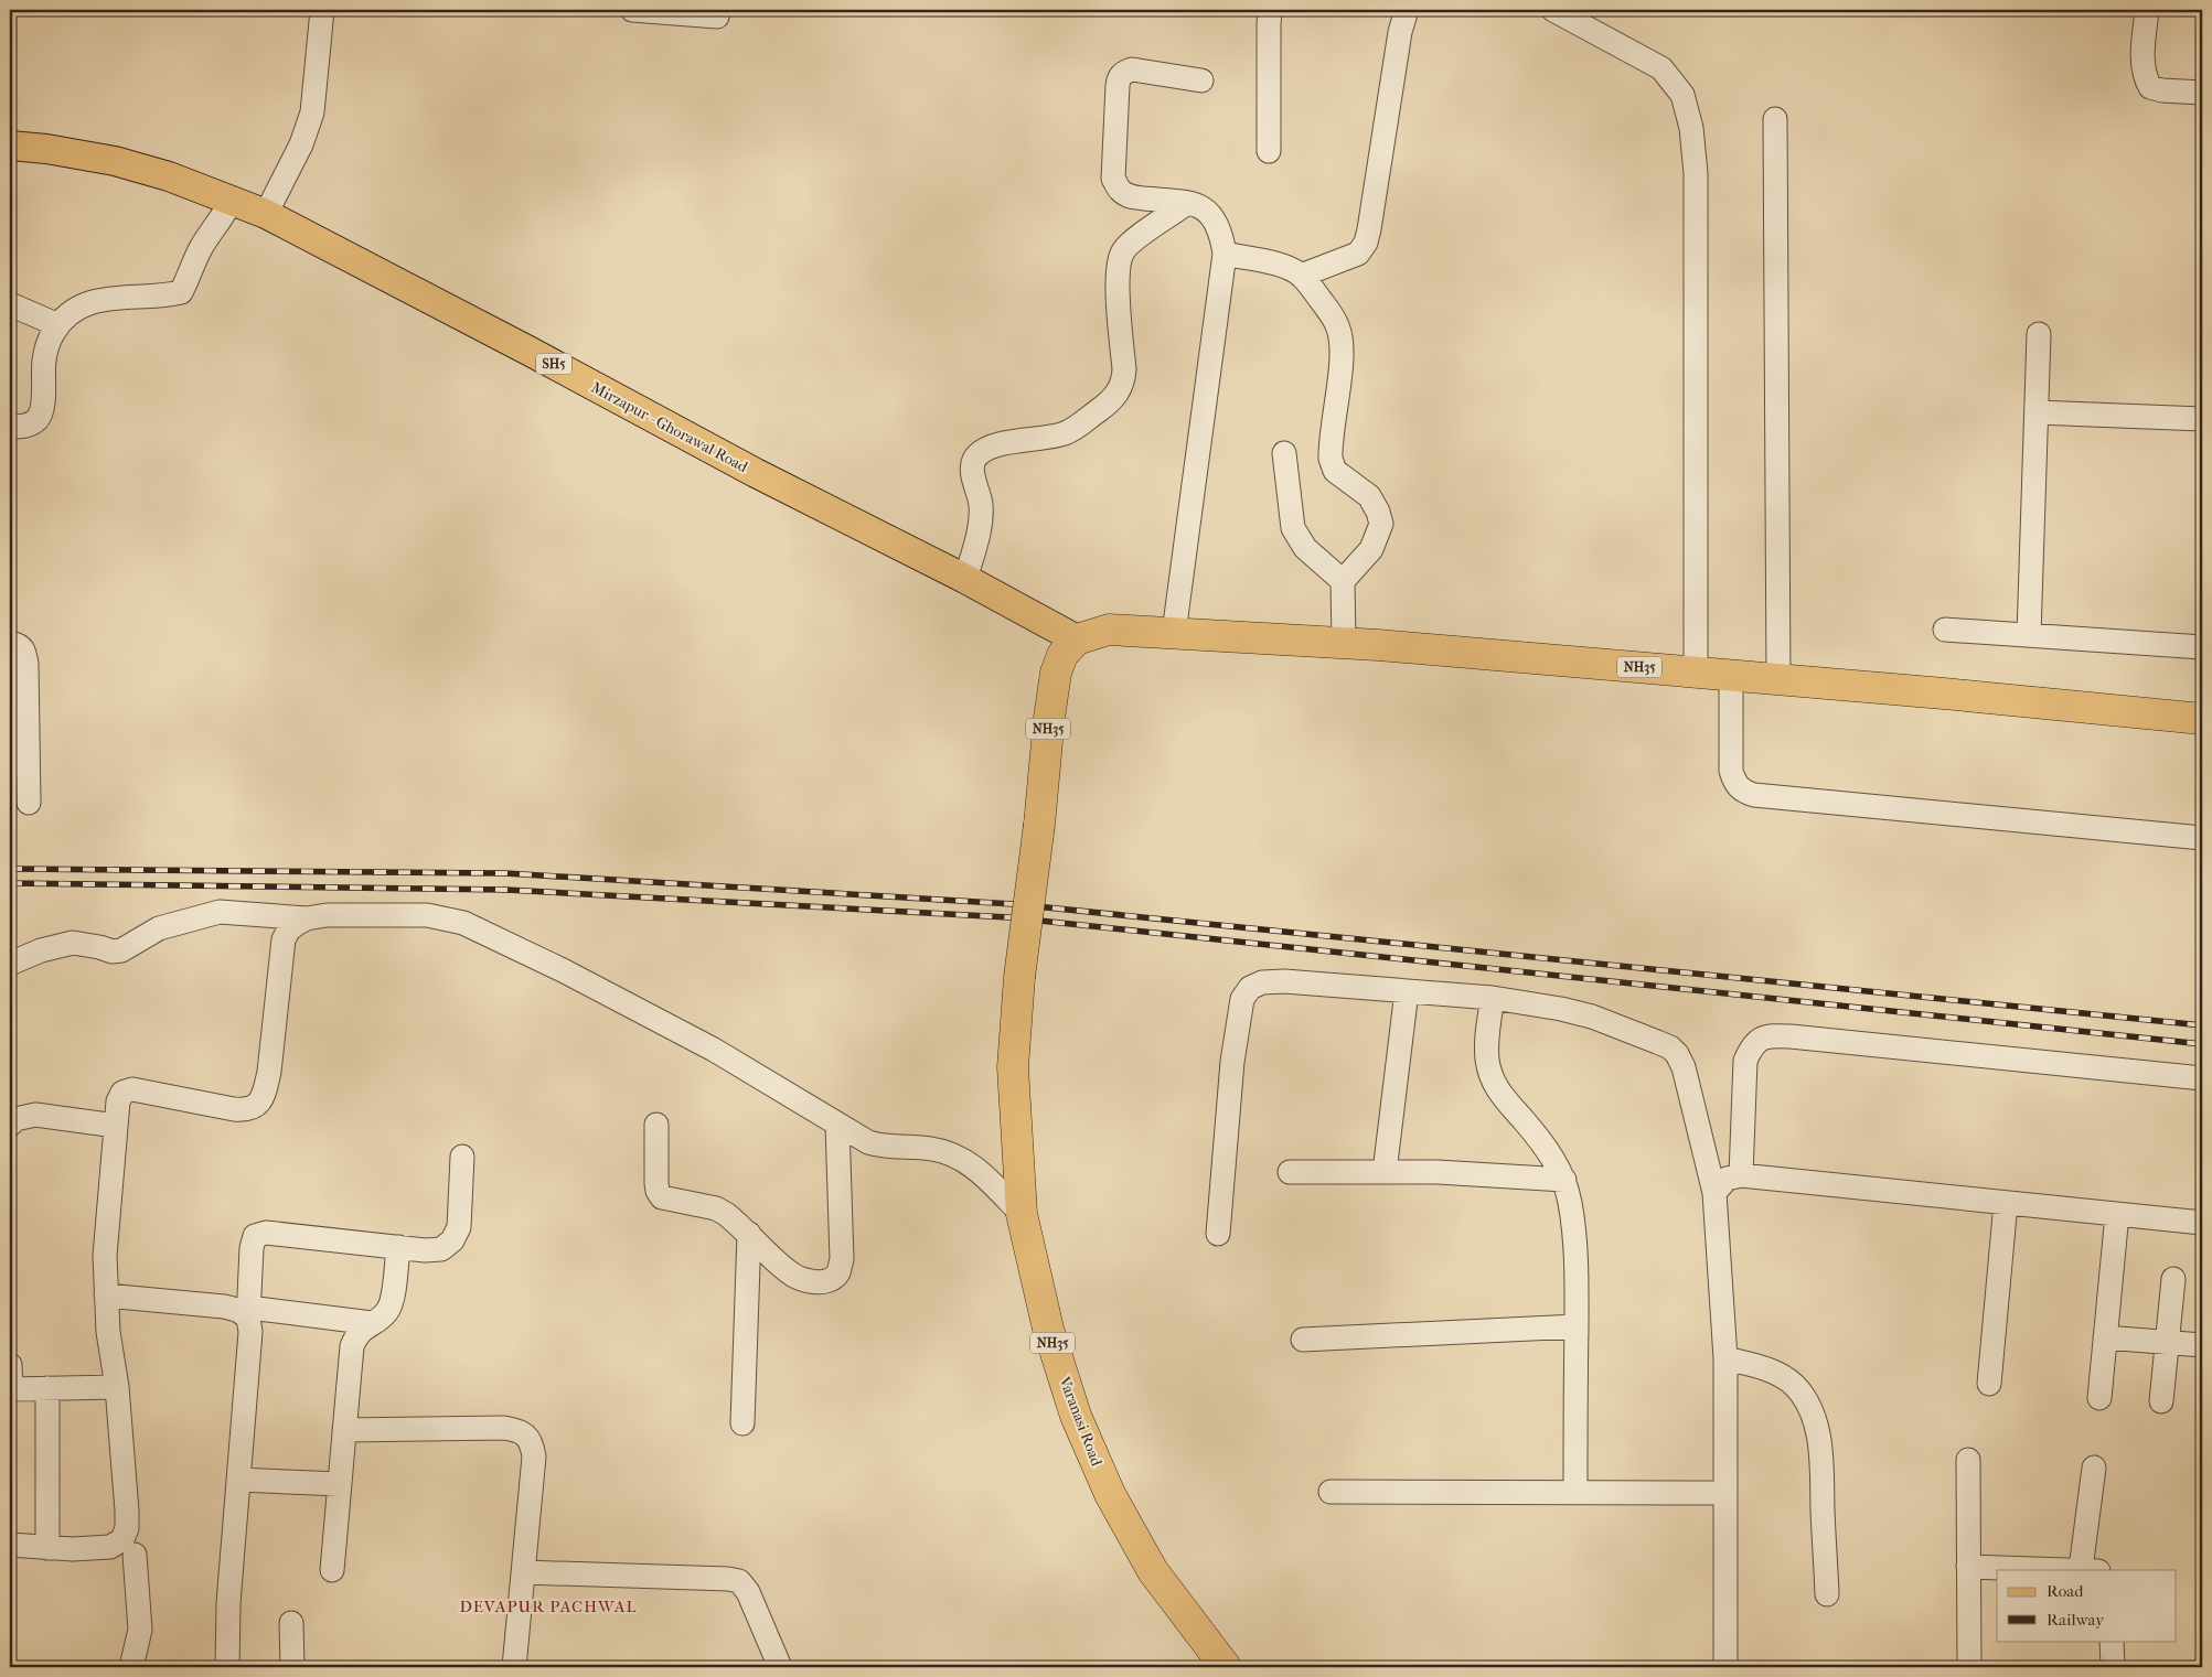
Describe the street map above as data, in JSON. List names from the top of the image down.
{
  "streets": {
    "highway": ["NH35", "Varanasi Road"],
    "main road": ["SH5", "Mirzapur - Ghorawal Road"]
  },
  "crossings": [
    ["Mirzapur - Ghorawal Road", "NH35"],
    ["Mirzapur - Ghorawal Road", "Varanasi Road"],
    ["NH35", "Varanasi Road"]
  ],
  "districts": ["DEVAPUR PACHWAL"],
  "legend": ["Road", "Railway"]
}
